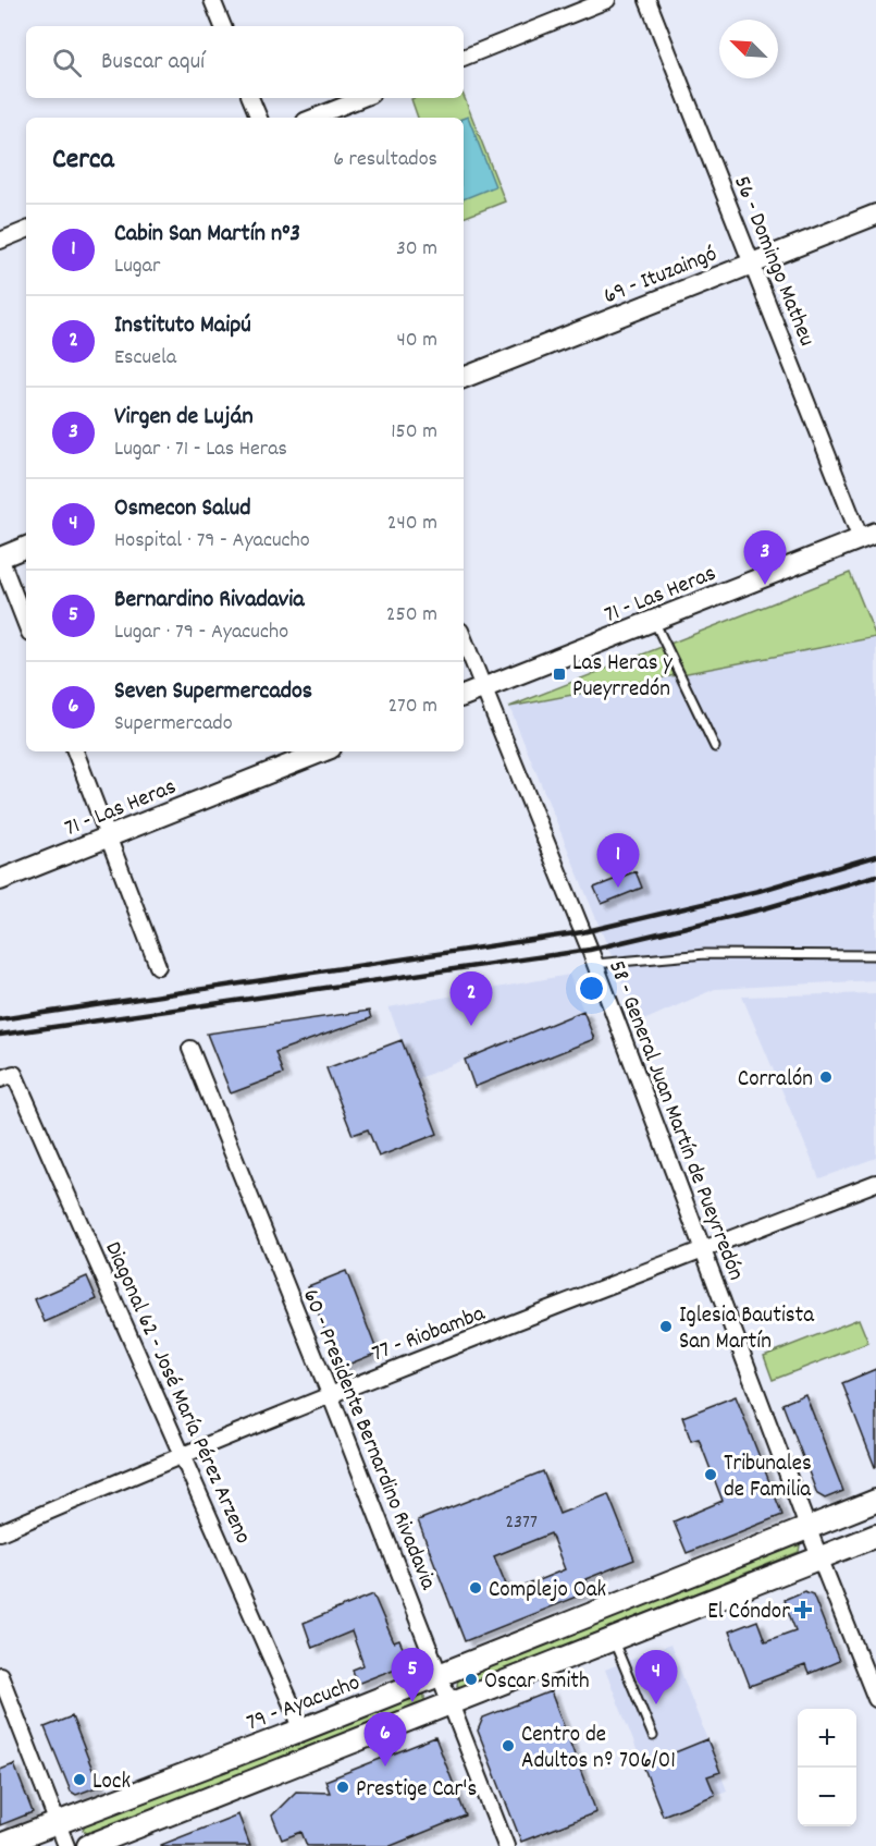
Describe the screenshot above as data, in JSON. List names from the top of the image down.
{
  "streets": {
    "main road": ["79 - Ayacucho"],
    "street": [
      "56 - Domingo Matheu",
      "69 - Ituzaingó",
      "71 - Las Heras",
      "58 - General Juan Martín de Pueyrredón",
      "77 - Riobamba",
      "Diagonal 62 - José María Pérez Arzeno",
      "60 - Presidente Bernardino Rivadavia"
    ]
  },
  "crossings": [
    ["56 - Domingo Matheu", "69 - Ituzaingó"],
    ["56 - Domingo Matheu", "71 - Las Heras"],
    ["71 - Las Heras", "58 - General Juan Martín de Pueyrredón"],
    ["58 - General Juan Martín de Pueyrredón", "77 - Riobamba"],
    ["58 - General Juan Martín de Pueyrredón", "79 - Ayacucho"],
    ["77 - Riobamba", "Diagonal 62 - José María Pérez Arzeno"],
    ["77 - Riobamba", "60 - Presidente Bernardino Rivadavia"],
    ["Diagonal 62 - José María Pérez Arzeno", "79 - Ayacucho"],
    ["60 - Presidente Bernardino Rivadavia", "79 - Ayacucho"]
  ],
  "places": {
    "transit": ["Las Heras y Pueyrredón"],
    "other": [
      "Corralón",
      "Iglesia Bautista San Martín",
      "Tribunales de Familia",
      "Complejo Oak",
      "Oscar Smith",
      "Centro de Adultos nº 706/01",
      "Lock",
      "Prestige Car's"
    ],
    "health": ["El Cóndor"]
  },
  "house_numbers": ["2377"],
  "north": "top left",
  "page": {
    "search": "Buscar aquí",
    "heading": ["Cerca", "6 resultados"],
    "list": [
      {
        "mark": "1",
        "name": "Cabin San Martín n°3",
        "note": "Lugar",
        "value": "30 m"
      },
      {
        "mark": "2",
        "name": "Instituto Maipú",
        "note": "Escuela",
        "value": "40 m"
      },
      {
        "mark": "3",
        "name": "Virgen de Luján",
        "note": "Lugar · 71 - Las Heras",
        "value": "150 m"
      },
      {
        "mark": "4",
        "name": "Osmecon Salud",
        "note": "Hospital · 79 - Ayacucho",
        "value": "240 m"
      },
      {
        "mark": "5",
        "name": "Bernardino Rivadavia",
        "note": "Lugar · 79 - Ayacucho",
        "value": "250 m"
      },
      {
        "mark": "6",
        "name": "Seven Supermercados",
        "note": "Supermercado",
        "value": "270 m"
      }
    ],
    "pins": [
      "3",
      "1",
      "2",
      "5",
      "4",
      "6"
    ],
    "map_buttons": ["+", "−"]
  }
}
